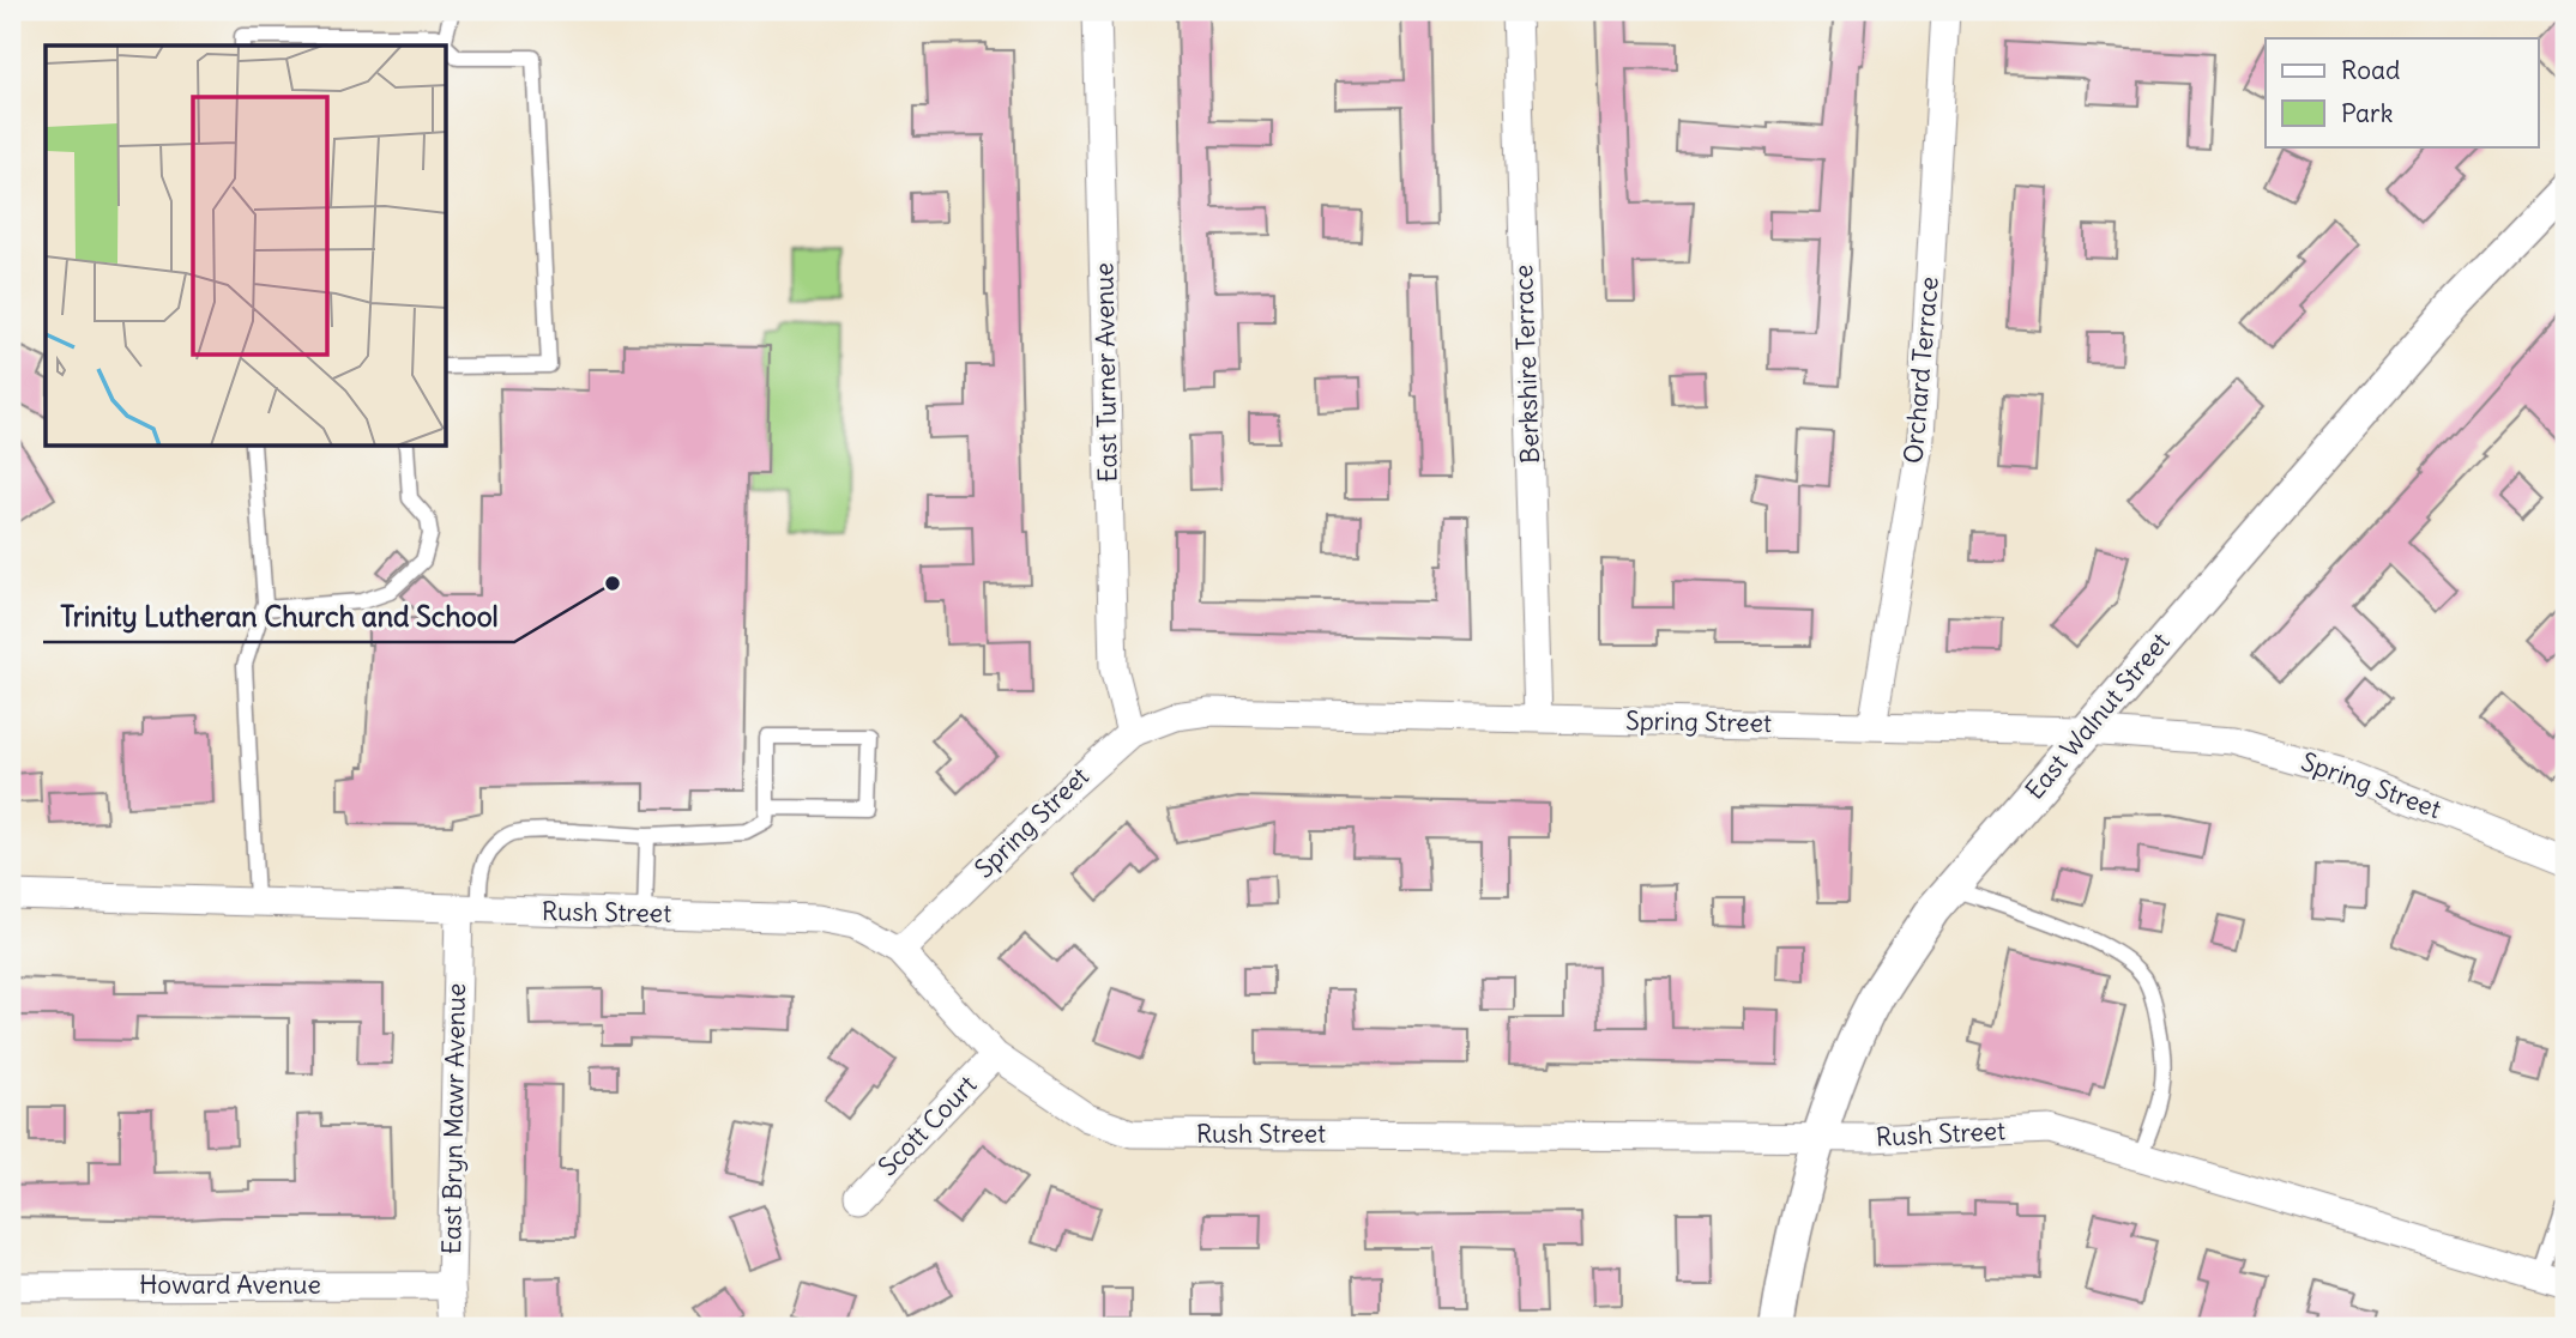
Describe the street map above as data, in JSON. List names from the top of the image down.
{
  "streets": {
    "street": [
      "Berkshire Terrace",
      "Orchard Terrace",
      "East Turner Avenue",
      "East Walnut Street",
      "Spring Street",
      "Rush Street",
      "East Bryn Mawr Avenue",
      "Scott Court",
      "Howard Avenue"
    ]
  },
  "crossings": [
    ["Berkshire Terrace", "Spring Street"],
    ["Orchard Terrace", "Spring Street"],
    ["East Turner Avenue", "Spring Street"],
    ["East Walnut Street", "Spring Street"],
    ["East Walnut Street", "Rush Street"],
    ["Spring Street", "Rush Street"],
    ["Rush Street", "East Bryn Mawr Avenue"],
    ["Rush Street", "Scott Court"],
    ["East Bryn Mawr Avenue", "Howard Avenue"]
  ],
  "places": ["Trinity Lutheran Church and School"],
  "legend": ["Road", "Park"]
}
